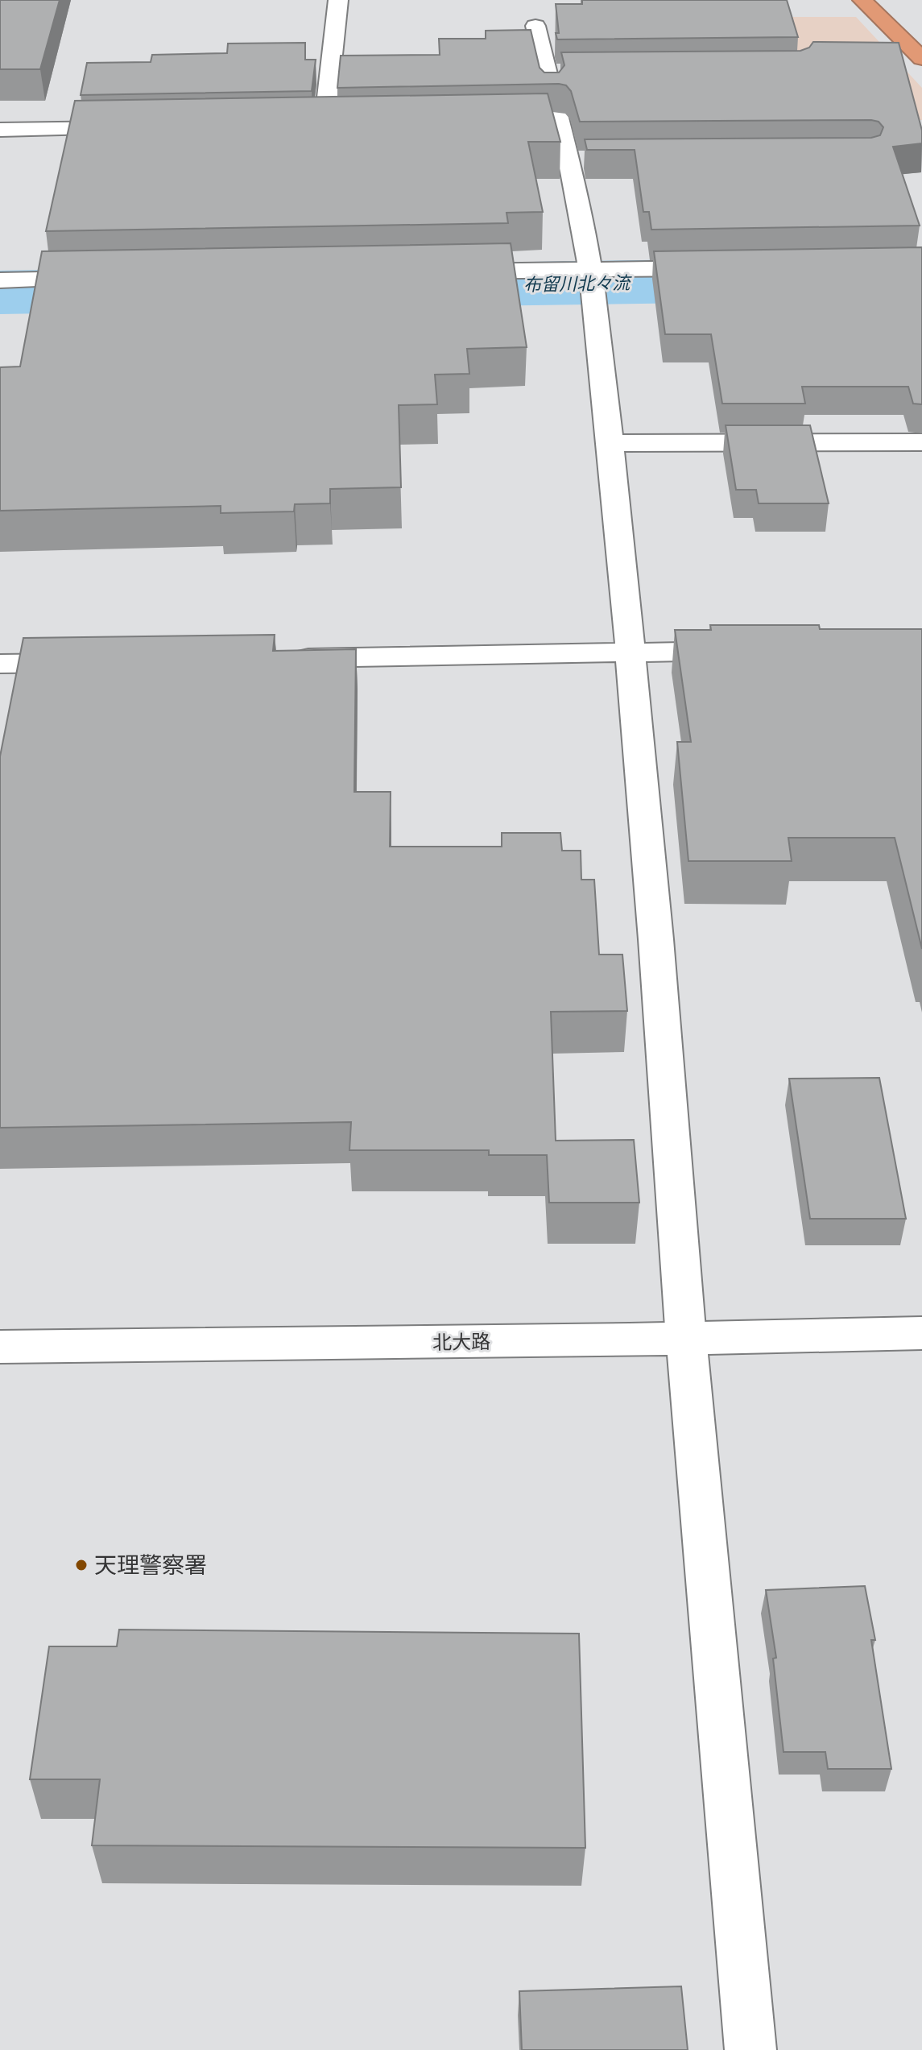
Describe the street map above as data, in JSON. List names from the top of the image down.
{
  "streets": {
    "street": ["北大路"]
  },
  "water": ["布留川北々流"],
  "places": ["天理警察署"]
}
